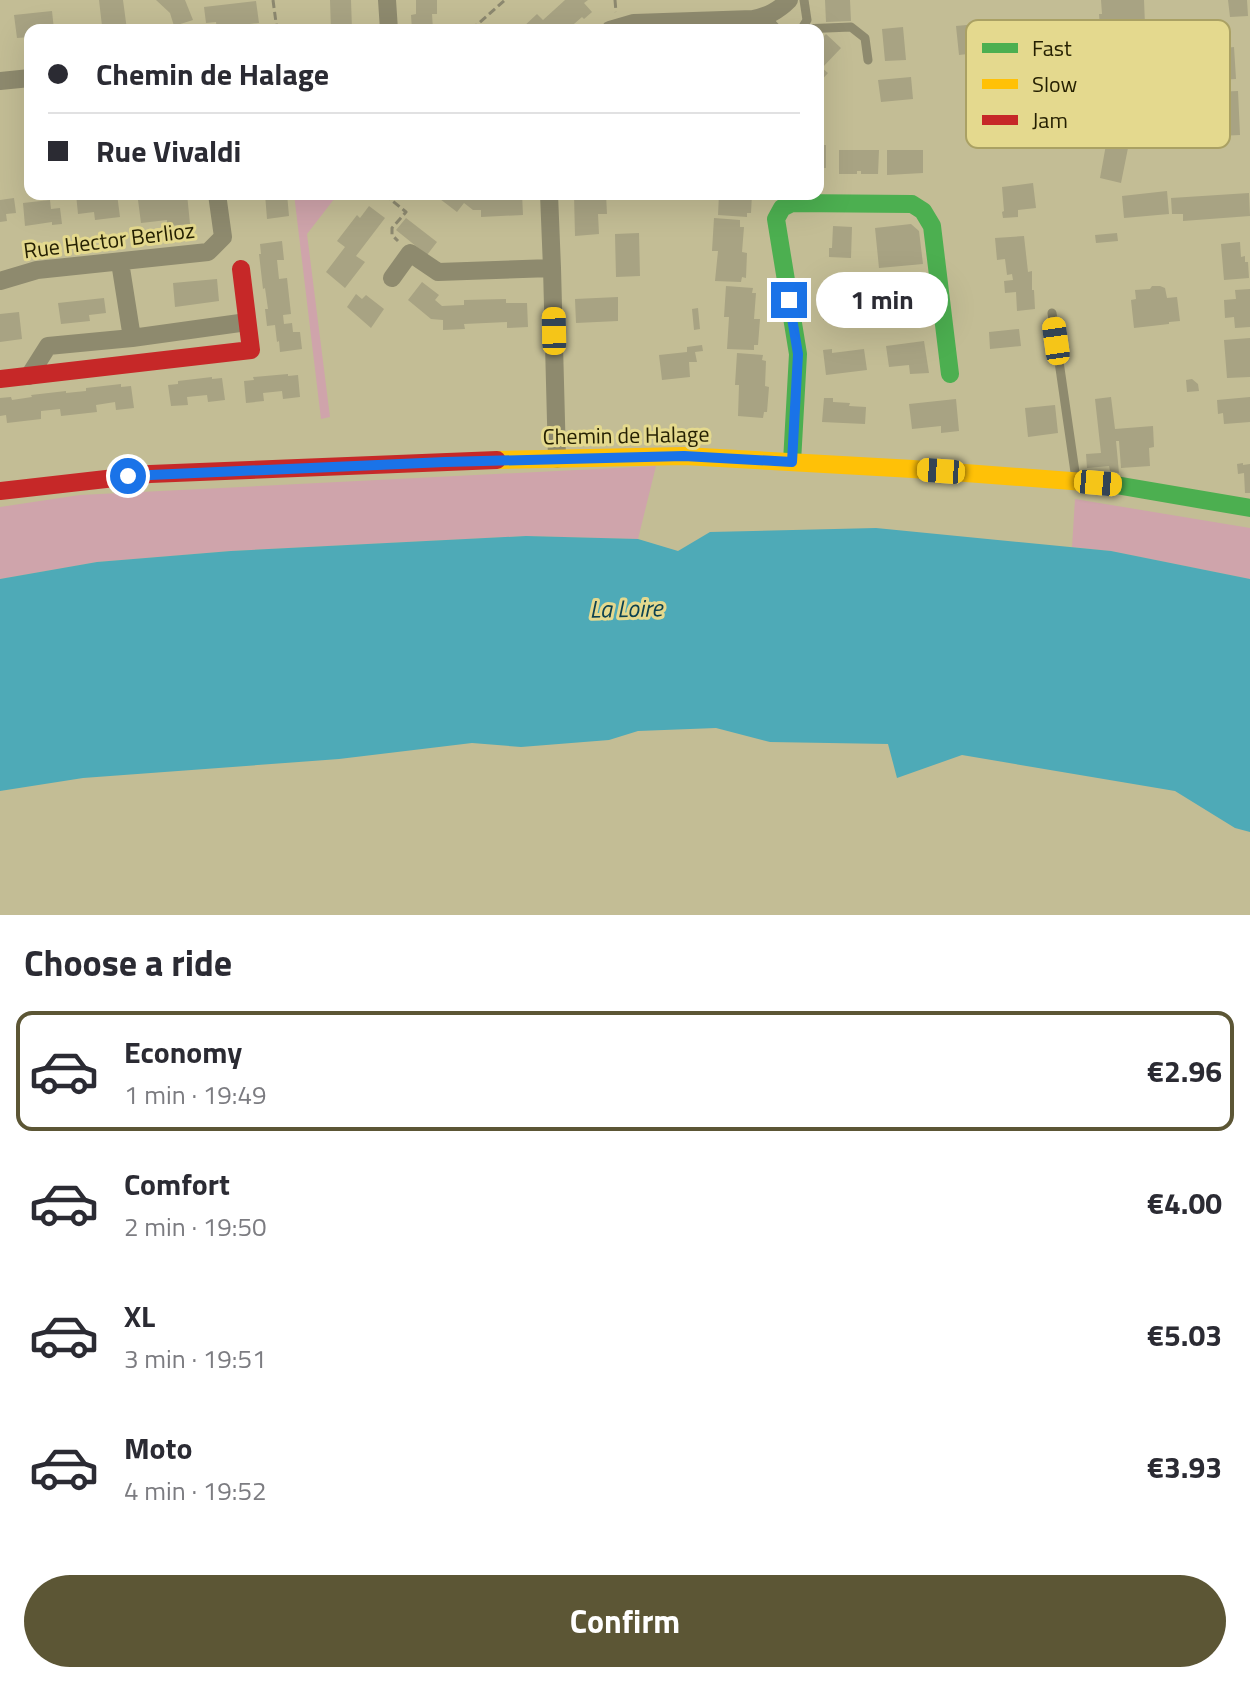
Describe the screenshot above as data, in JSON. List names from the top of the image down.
{
  "streets": {
    "main road": ["Chemin de Halage"],
    "street": ["Rue Hector Berlioz"]
  },
  "water": ["La Loire"],
  "legend": ["Fast", "Slow", "Jam"],
  "page": {
    "banner": ["Chemin de Halage", "Rue Vivaldi"],
    "bubble": "1 min",
    "heading": "Choose a ride",
    "list": [
      {
        "name": "Economy",
        "note": "1 min · 19:49",
        "value": "€2.96"
      },
      {
        "name": "Comfort",
        "note": "2 min · 19:50",
        "value": "€4.00"
      },
      {
        "name": "XL",
        "note": "3 min · 19:51",
        "value": "€5.03"
      },
      {
        "name": "Moto",
        "note": "4 min · 19:52",
        "value": "€3.93"
      }
    ],
    "buttons": "Confirm"
  }
}
